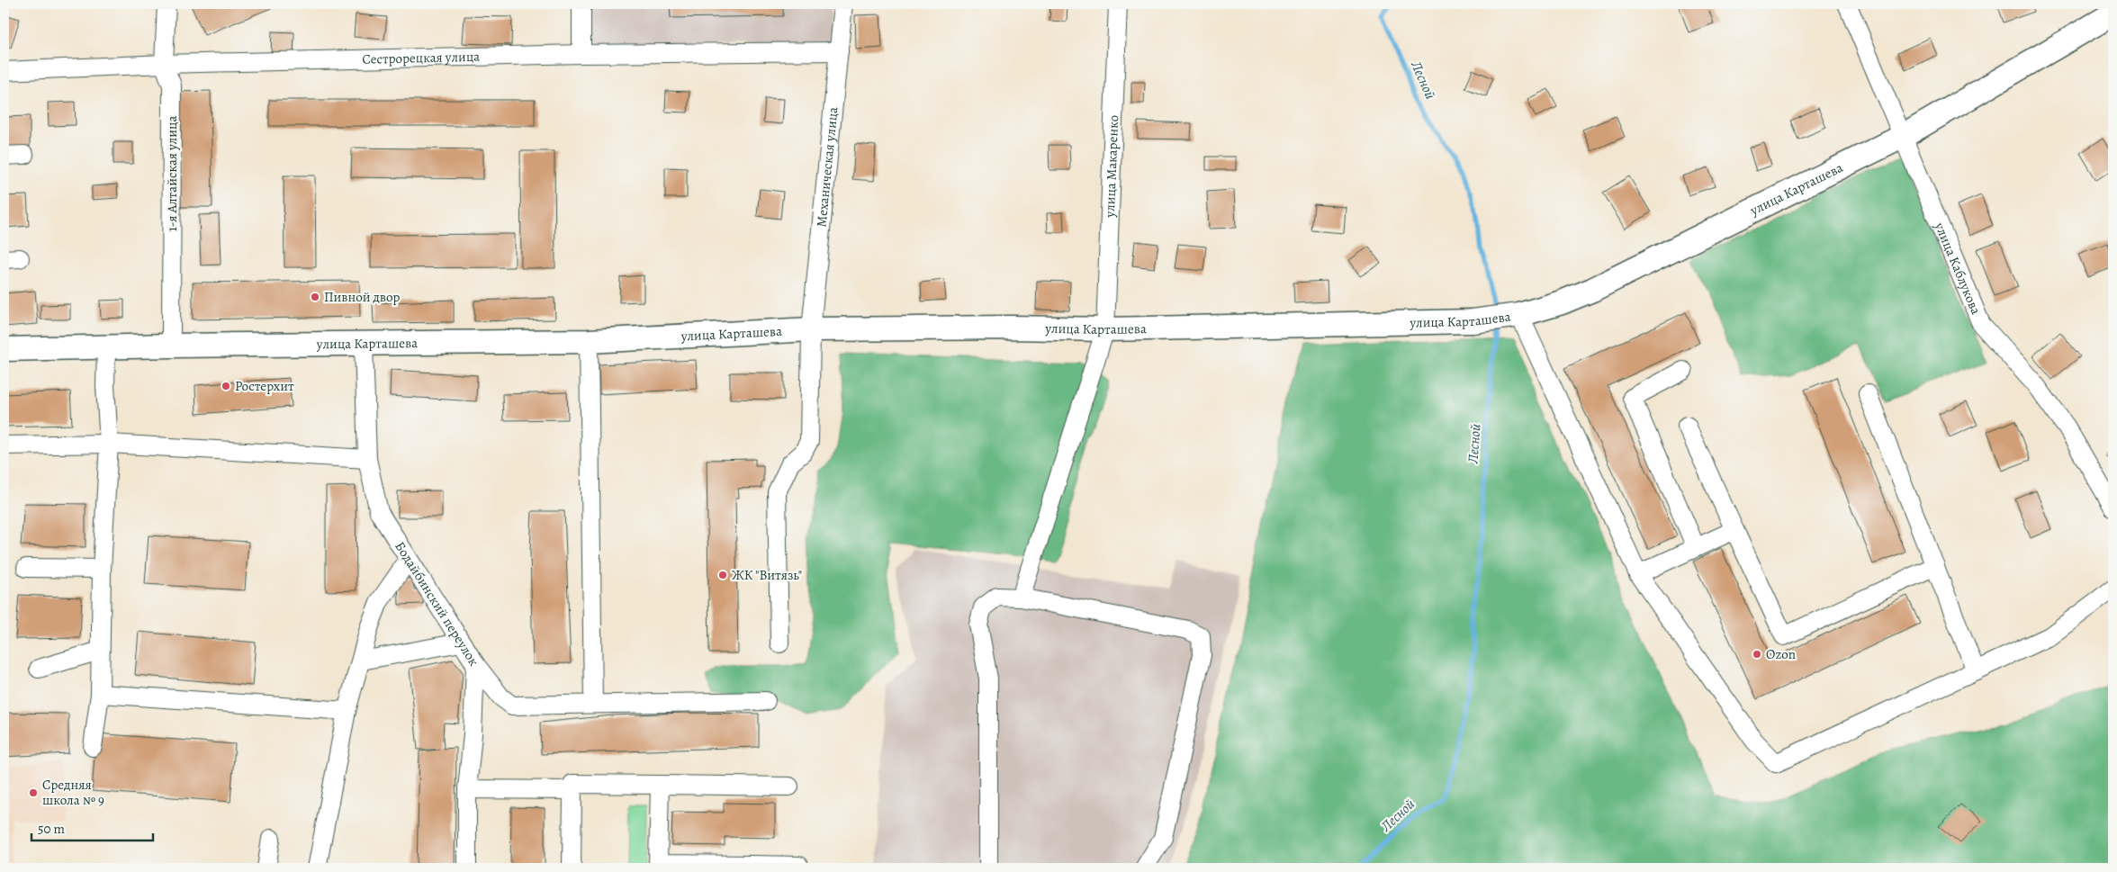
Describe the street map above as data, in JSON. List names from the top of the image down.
{
  "streets": {
    "main road": ["улица Карташева"],
    "street": [
      "Сестрорецкая улица",
      "Механическая улица",
      "улица Макаренко",
      "1-я Алтайская улица",
      "улица Каблукова",
      "Бодайбинский переулок"
    ]
  },
  "crossings": [
    ["Сестрорецкая улица", "Механическая улица"],
    ["Сестрорецкая улица", "1-я Алтайская улица"],
    ["Механическая улица", "улица Карташева"],
    ["улица Макаренко", "улица Карташева"],
    ["1-я Алтайская улица", "улица Карташева"],
    ["улица Карташева", "улица Каблукова"],
    ["улица Карташева", "Бодайбинский переулок"]
  ],
  "water": ["Лесной"],
  "places": [
    "Пивной двор",
    "Ростерхит",
    "ЖК \"Витязь\"",
    "Ozon",
    "Средняя школа № 9"
  ],
  "scale_bar": "50 m"
}
